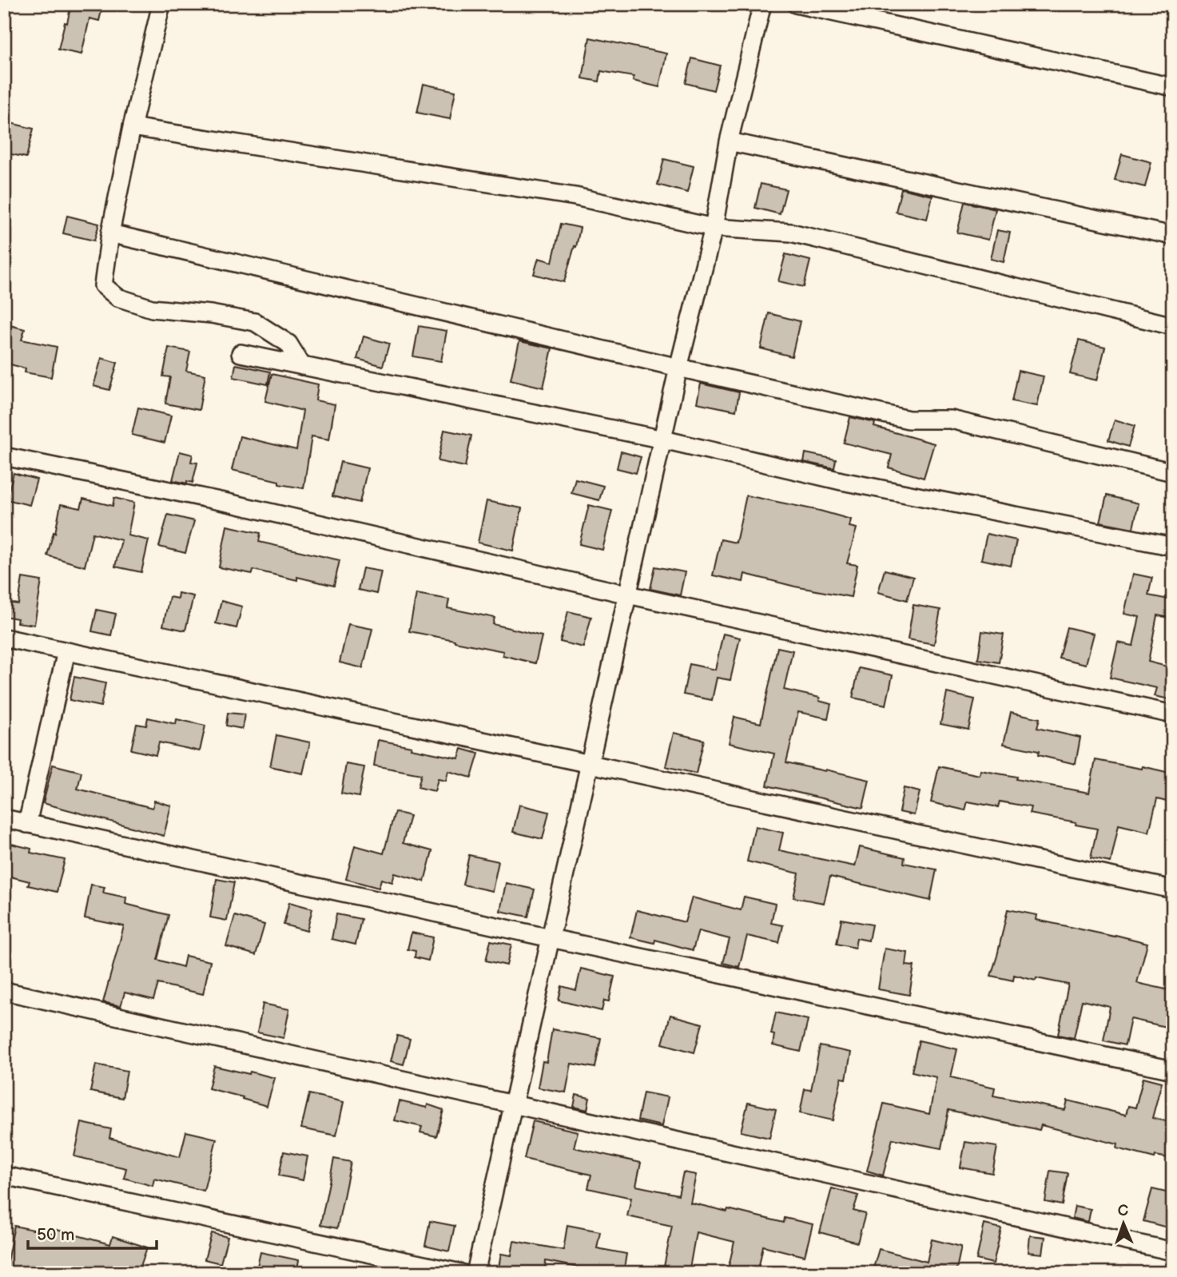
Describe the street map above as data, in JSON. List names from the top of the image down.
{
  "scale_bar": "50 m",
  "north": "top"
}
